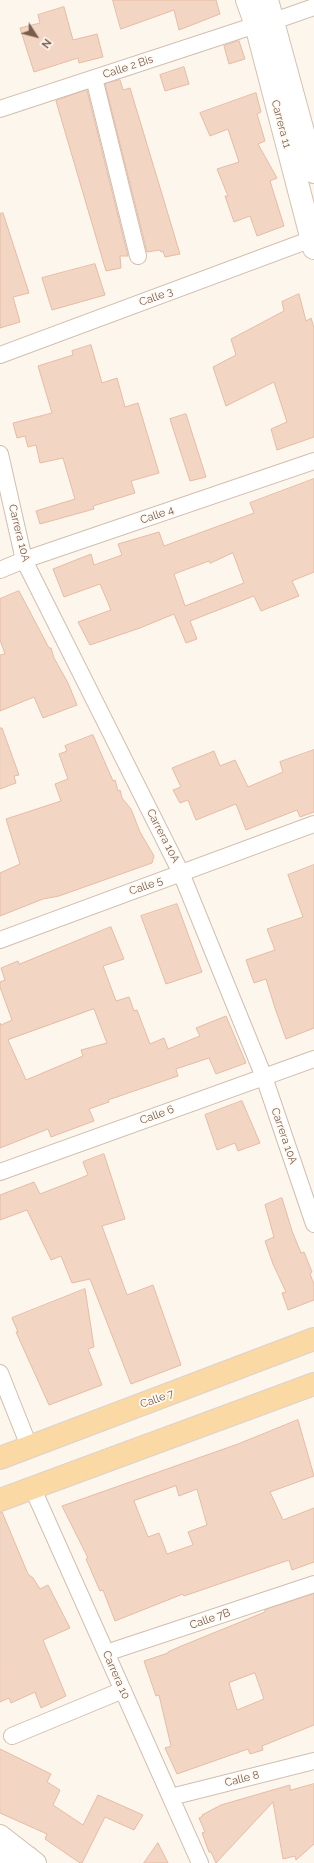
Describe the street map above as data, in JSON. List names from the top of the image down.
{
  "streets": {
    "main road": ["Carrera 11", "Calle 7"],
    "street": [
      "Calle 2 Bis",
      "Calle 3",
      "Calle 4",
      "Carrera 10A",
      "Calle 5",
      "Calle 6",
      "Calle 7B",
      "Carrera 10",
      "Calle 8"
    ]
  },
  "crossings": [
    ["Calle 2 Bis", "Carrera 11"],
    ["Carrera 11", "Calle 3"],
    ["Calle 4", "Carrera 10A"],
    ["Carrera 10A", "Calle 5"],
    ["Carrera 10A", "Calle 6"],
    ["Calle 7B", "Carrera 10"],
    ["Carrera 10", "Calle 8"]
  ],
  "north": "bottom right"
}
